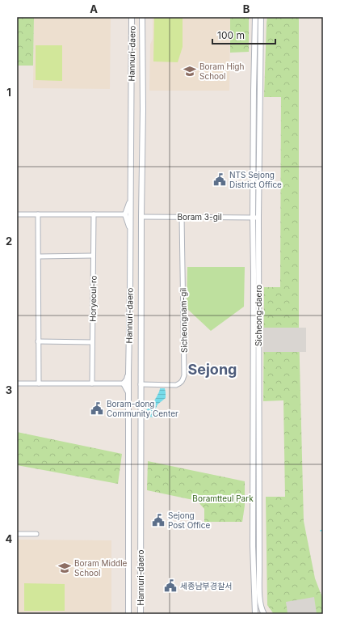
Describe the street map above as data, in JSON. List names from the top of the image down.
{
  "streets": {
    "street": [
      "Hannuri-daero",
      "Boram 3-gil",
      "Horyeoul-ro",
      "Sicheong-daero",
      "Sicheongnam-gil"
    ]
  },
  "crossings": [
    ["Hannuri-daero", "Boram 3-gil"],
    ["Hannuri-daero", "Sicheongnam-gil"],
    ["Boram 3-gil", "Sicheong-daero"],
    ["Boram 3-gil", "Sicheongnam-gil"]
  ],
  "districts": ["Sejong"],
  "parks": ["Boramtteul Park"],
  "places": {
    "school or university": ["Boram High School", "Boram Middle School"],
    "public building": [
      "NTS Sejong District Office",
      "Boram-dong Community Center",
      "Sejong Post Office",
      "세종남부경찰서"
    ]
  },
  "scale_bar": "100 m",
  "grid": {
    "columns": ["A", "B"],
    "rows": [
      "1",
      "2",
      "3",
      "4"
    ]
  }
}
